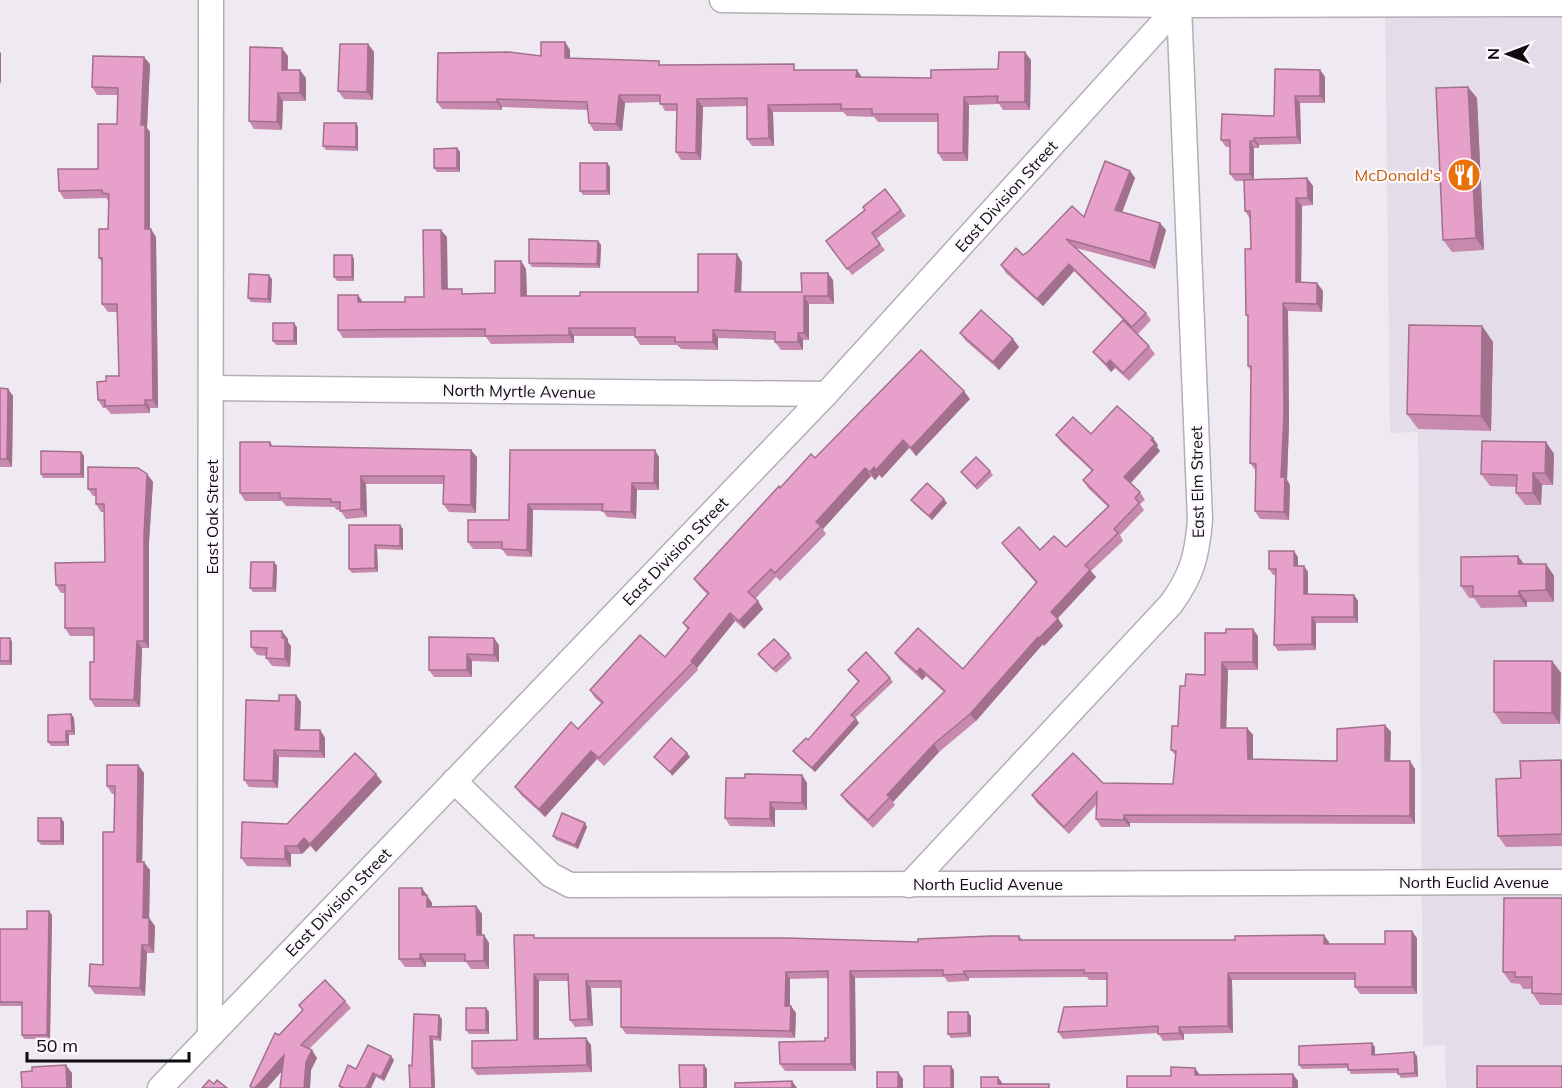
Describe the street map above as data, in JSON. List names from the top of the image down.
{
  "streets": {
    "street": [
      "East Division Street",
      "North Myrtle Avenue",
      "East Elm Street",
      "East Oak Street",
      "North Euclid Avenue"
    ]
  },
  "crossings": [
    ["East Division Street", "North Myrtle Avenue"],
    ["East Division Street", "East Elm Street"],
    ["East Division Street", "East Oak Street"],
    ["East Division Street", "North Euclid Avenue"],
    ["North Myrtle Avenue", "East Oak Street"],
    ["East Elm Street", "North Euclid Avenue"]
  ],
  "places": {
    "restaurant": ["McDonald's"]
  },
  "scale_bar": "50 m",
  "north": "left"
}
